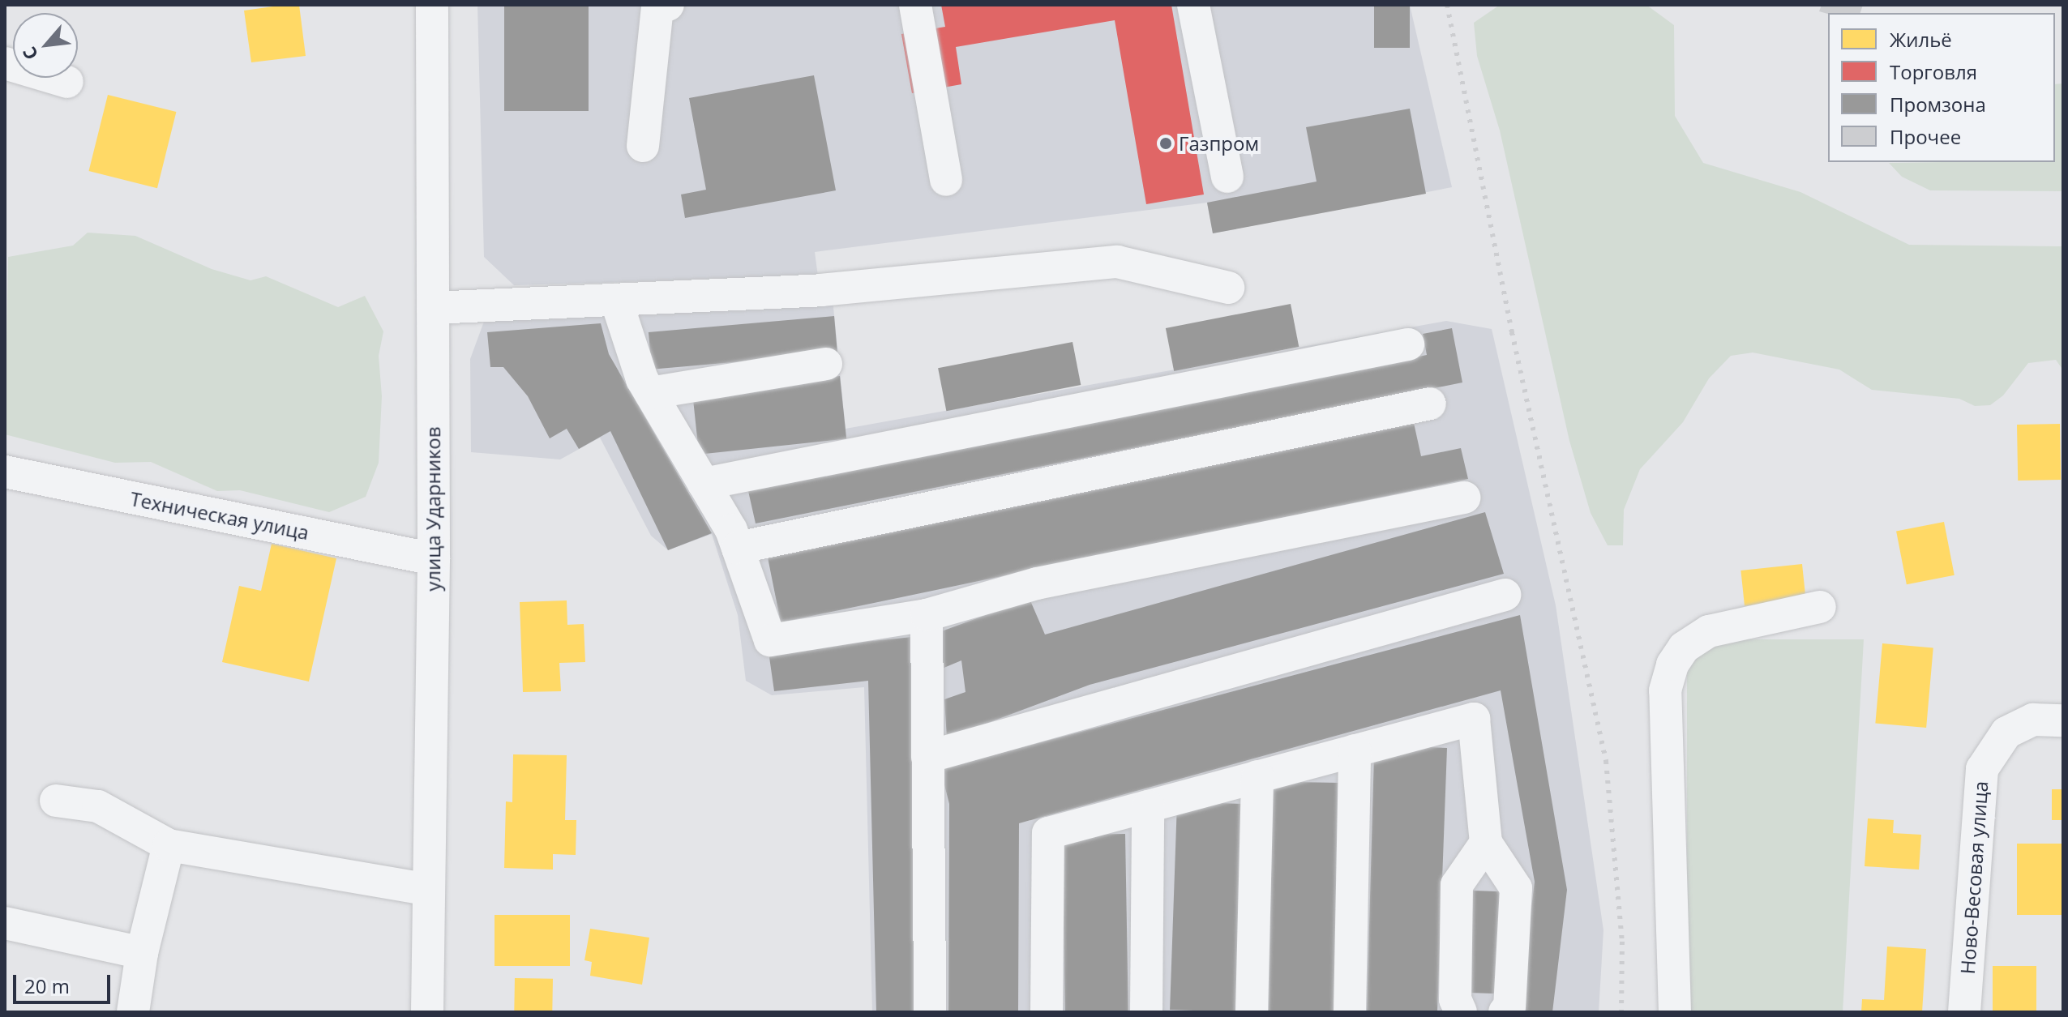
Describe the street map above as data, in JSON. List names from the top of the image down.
{
  "streets": {
    "street": ["улица Ударников", "Техническая улица", "Ново-Весовая улица"]
  },
  "crossings": [
    ["улица Ударников", "Техническая улица"]
  ],
  "places": ["Газпром"],
  "legend": [
    "Жильё",
    "Торговля",
    "Промзона",
    "Прочее"
  ],
  "scale_bar": "20 m",
  "north": "bottom left"
}
